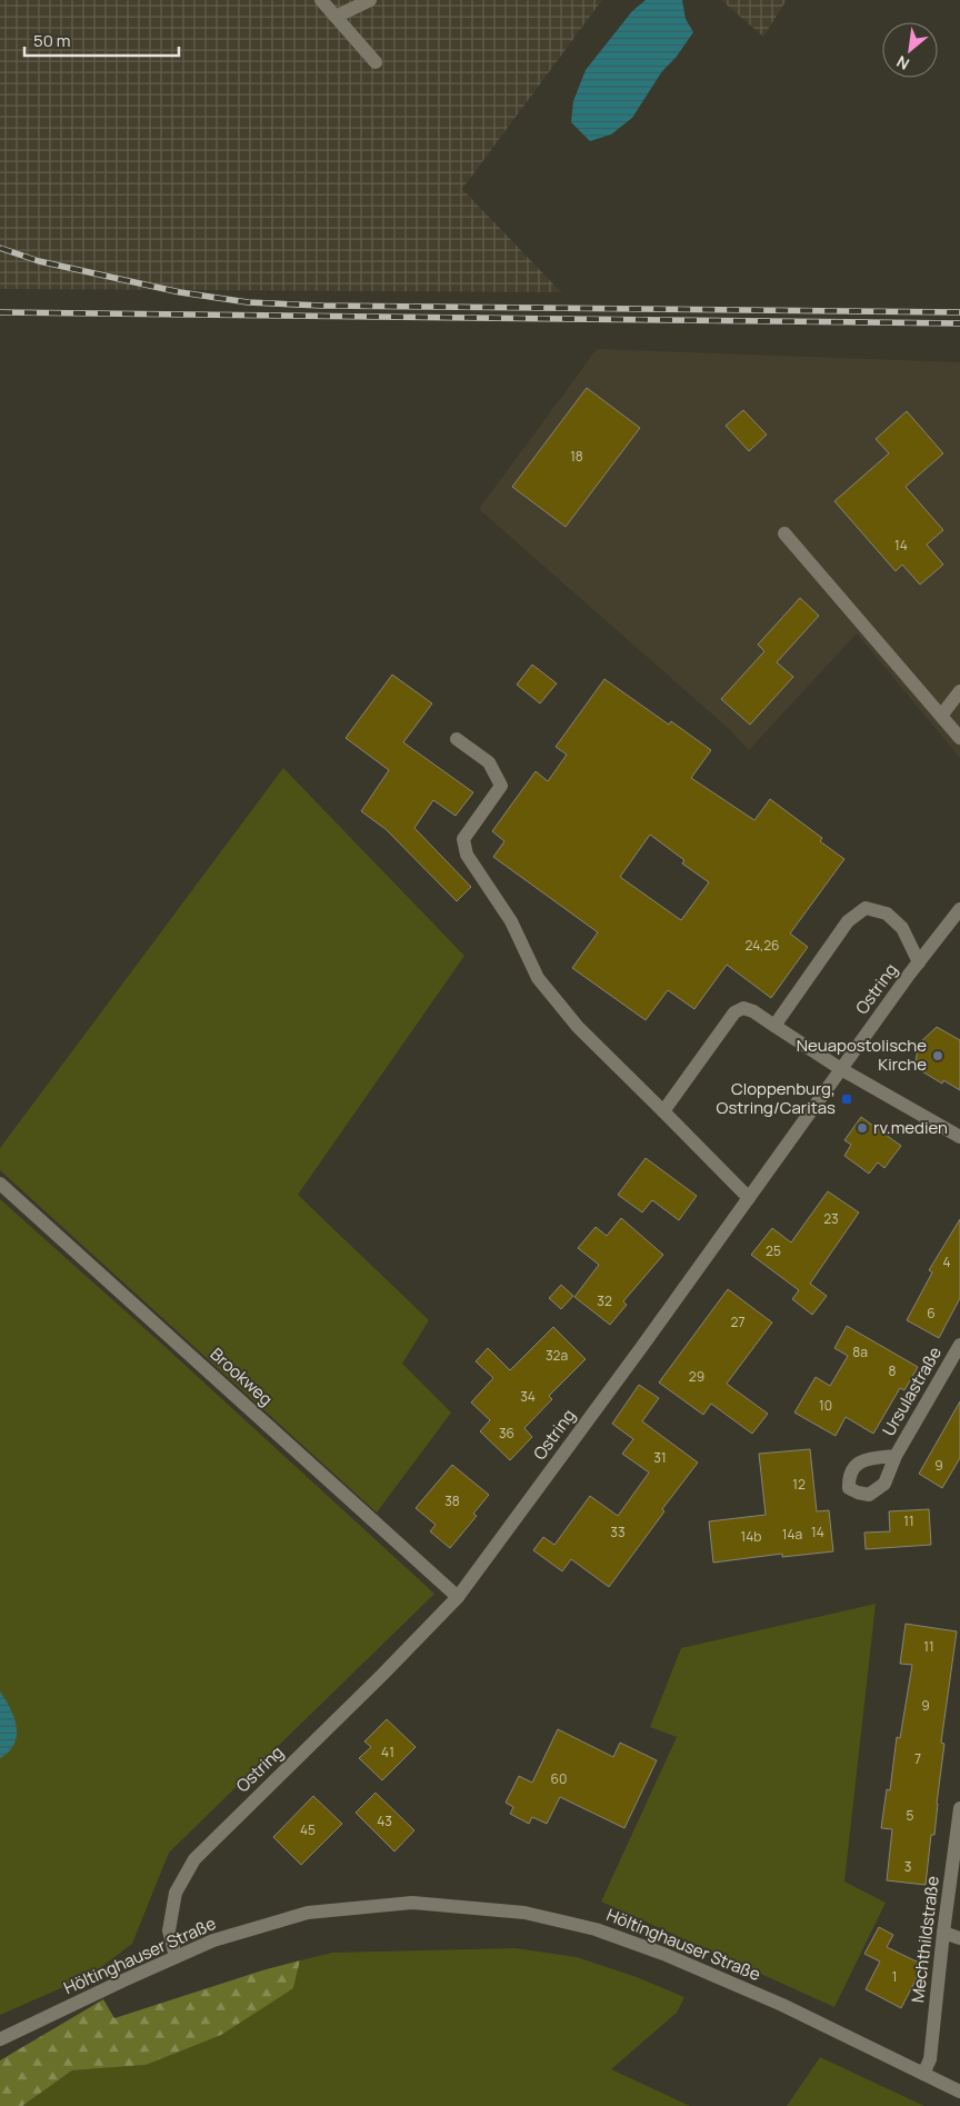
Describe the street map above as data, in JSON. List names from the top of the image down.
{
  "streets": {
    "street": [
      "Ostring",
      "Brookweg",
      "Ursulastraße",
      "Mechthildstraße",
      "Höltinghauser Straße"
    ]
  },
  "crossings": [
    ["Ostring", "Brookweg"],
    ["Ostring", "Höltinghauser Straße"],
    ["Mechthildstraße", "Höltinghauser Straße"]
  ],
  "places": {
    "other": ["Neuapostolische Kirche", "rv.medien"],
    "transit": ["Cloppenburg, Ostring/Caritas"]
  },
  "house_numbers": [
    "18",
    "14",
    "24,26",
    "23",
    "25",
    "4",
    "32",
    "6",
    "27",
    "8a",
    "32a",
    "8",
    "29",
    "34",
    "10",
    "36",
    "31",
    "9",
    "12",
    "38",
    "11",
    "33",
    "14",
    "14a",
    "14b",
    "11",
    "9",
    "41",
    "7",
    "60",
    "5",
    "43",
    "45",
    "3",
    "1"
  ],
  "scale_bar": "50 m",
  "north": "bottom left"
}
